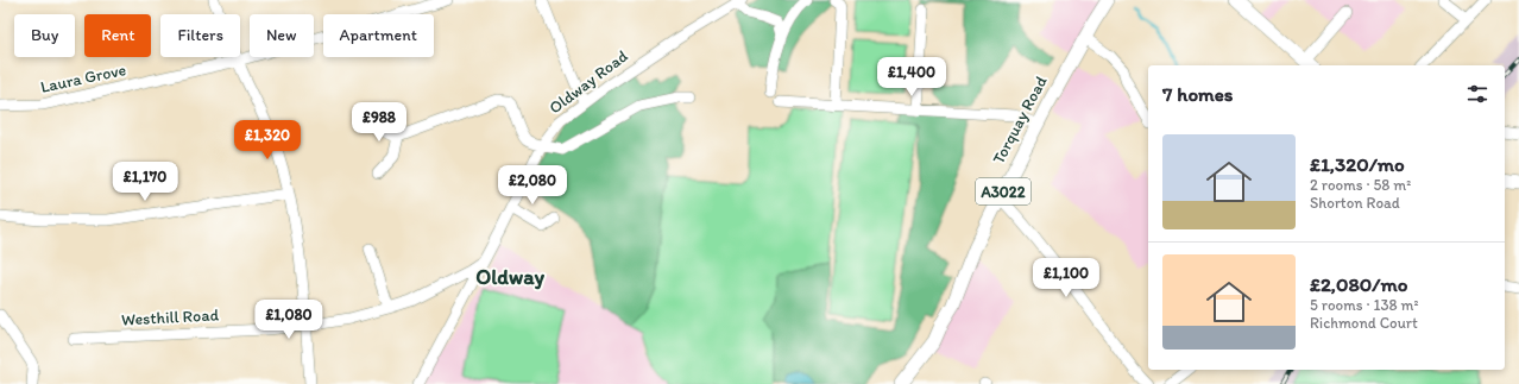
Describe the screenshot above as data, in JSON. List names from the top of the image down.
{
  "streets": {
    "main road": ["Torquay Road", "A3022"],
    "street": ["Laura Grove", "Oldway Road", "Westhill Road"]
  },
  "crossings": [
    ["Oldway Road", "Westhill Road"]
  ],
  "districts": ["Oldway"],
  "page": {
    "chip": [
      "Buy",
      "Rent",
      "Filters",
      "New",
      "Apartment"
    ],
    "price": [
      "£1,400",
      "£988",
      "£1,320",
      "£1,170",
      "£2,080",
      "£1,100",
      "£1,080"
    ],
    "heading": "7 homes",
    "list": [
      {
        "name": "£1,320/mo",
        "note": "2 rooms · 58 m² · Shorton Road"
      },
      {
        "name": "£2,080/mo",
        "note": "5 rooms · 138 m² · Richmond Court"
      }
    ]
  }
}
